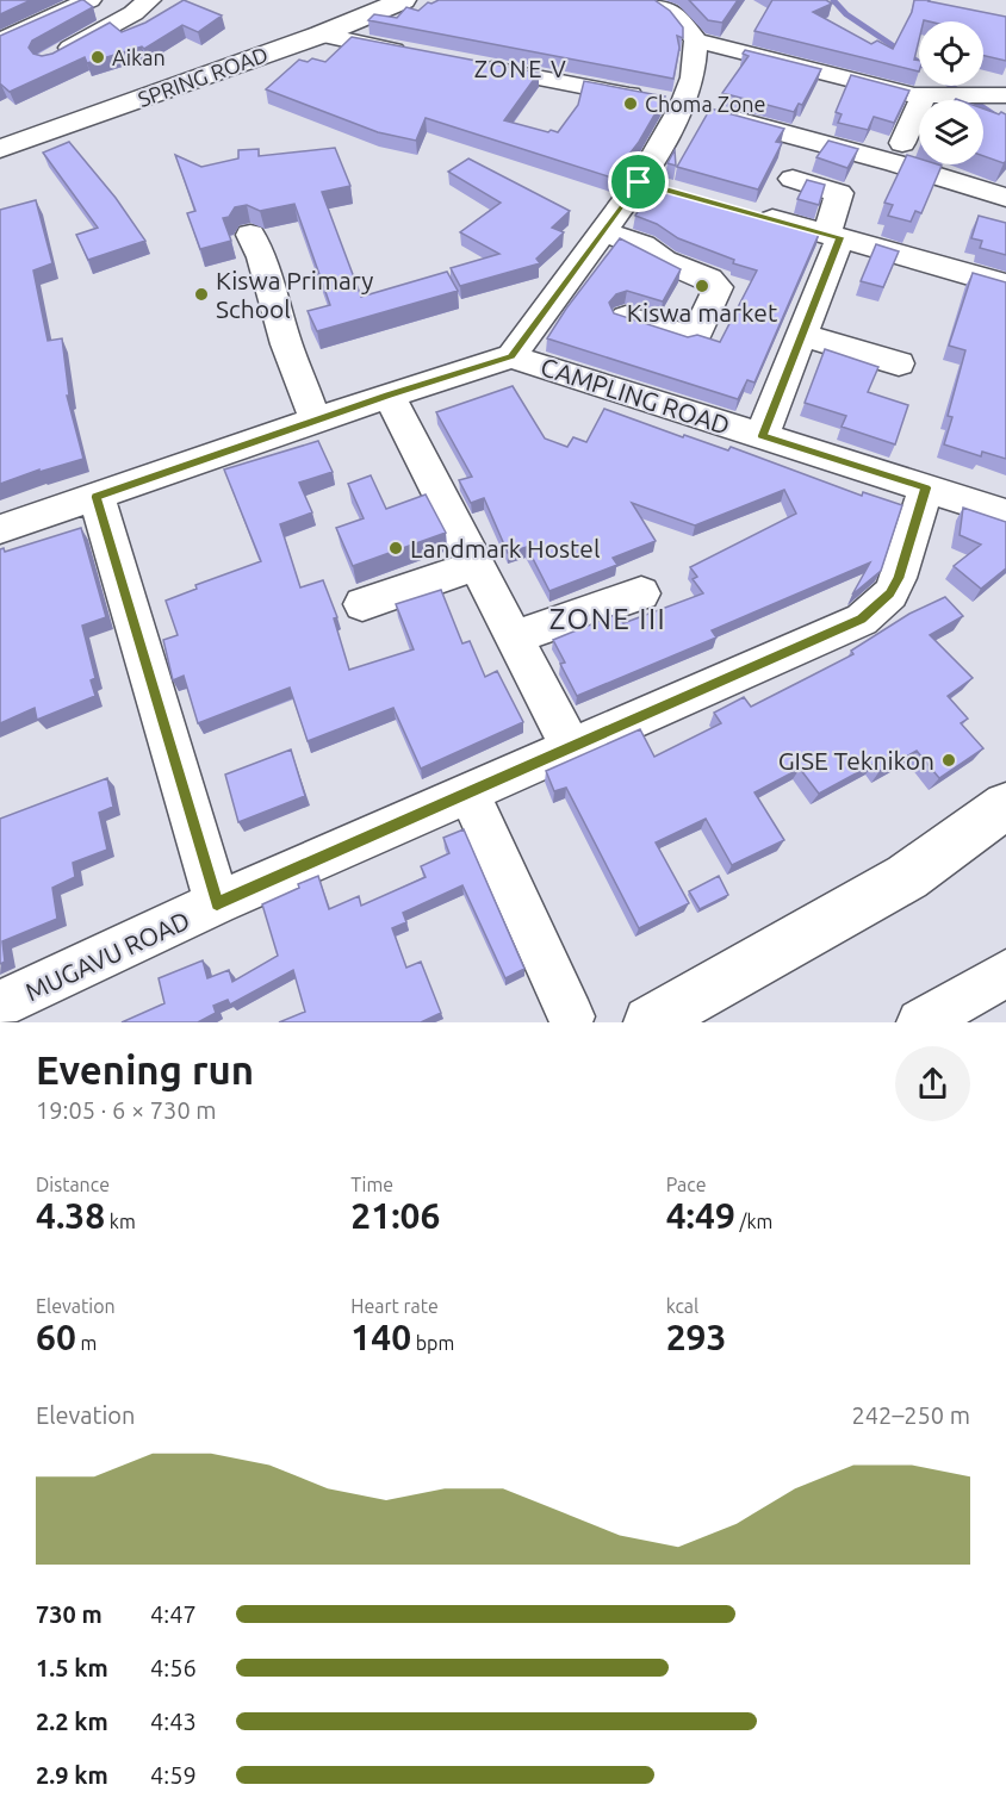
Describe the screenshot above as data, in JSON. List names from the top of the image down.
{
  "streets": {
    "main road": ["SPRING ROAD"],
    "street": ["CAMPLING ROAD", "MUGAVU ROAD"]
  },
  "crossings": [
    ["CAMPLING ROAD", "MUGAVU ROAD"]
  ],
  "districts": ["ZONE V", "ZONE III"],
  "places": [
    "Aikan",
    "Choma Zone",
    "Kiswa market",
    "Kiswa Primary School",
    "Landmark Hostel",
    "GISE Teknikon"
  ],
  "page": {
    "heading": ["Evening run", "19:05 · 6 × 730 m"],
    "stats": [
      ["Distance", "4.38 km"],
      ["Time", "21:06"],
      ["Pace", "4:49 /km"],
      ["Elevation", "60 m"],
      ["Heart rate", "140 bpm"],
      ["kcal", "293"]
    ],
    "chart": ["Elevation", "242–250 m"],
    "list": [
      {
        "name": "730 m",
        "note": "4:47"
      },
      {
        "name": "1.5 km",
        "note": "4:56"
      },
      {
        "name": "2.2 km",
        "note": "4:43"
      },
      {
        "name": "2.9 km",
        "note": "4:59"
      }
    ]
  }
}
